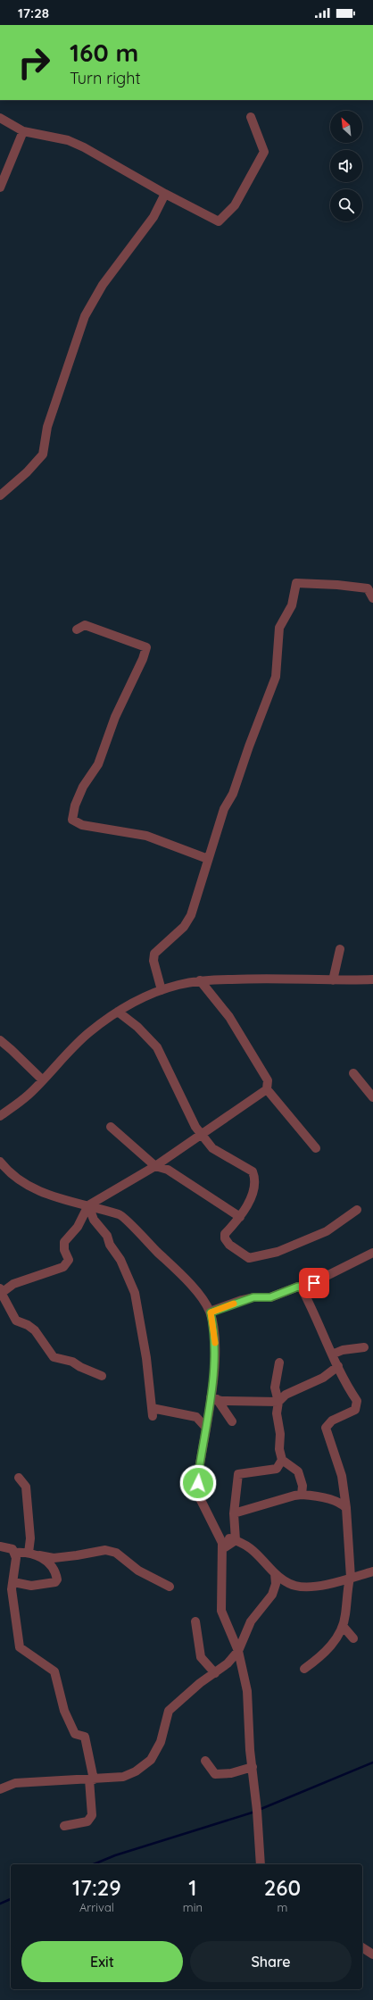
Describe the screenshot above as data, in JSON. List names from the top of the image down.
{
  "north": "top left",
  "page": {
    "status": "17:28",
    "turn": ["160 m", "Turn right"],
    "eta": [
      "17:29",
      "Arrival",
      "1",
      "min",
      "260",
      "m"
    ],
    "buttons": ["Exit", "Share"]
  }
}
